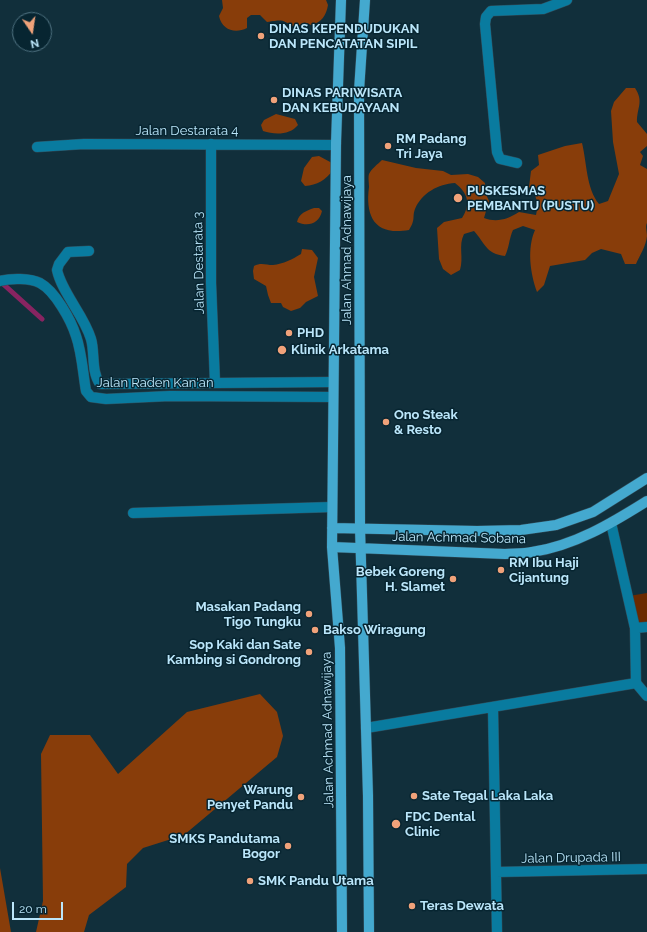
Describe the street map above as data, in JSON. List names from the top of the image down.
{
  "streets": {
    "main road": ["Jalan Ahmad Adnawijaya", "Jalan Achmad Sobana", "Jalan Achmad Adnawijaya"],
    "street": [
      "Jalan Destarata 4",
      "Jalan Destarata 3",
      "Jalan Raden Kan'an",
      "Jalan Drupada III"
    ]
  },
  "crossings": [
    ["Jalan Destarata 4", "Jalan Ahmad Adnawijaya"],
    ["Jalan Destarata 4", "Jalan Destarata 3"],
    ["Jalan Ahmad Adnawijaya", "Jalan Raden Kan'an"],
    ["Jalan Ahmad Adnawijaya", "Jalan Achmad Sobana"],
    ["Jalan Ahmad Adnawijaya", "Jalan Achmad Adnawijaya"],
    ["Jalan Achmad Sobana", "Jalan Achmad Adnawijaya"]
  ],
  "places": [
    "DINAS KEPENDUDUKAN DAN PENCATATAN SIPIL",
    "DINAS PARIWISATA DAN KEBUDAYAAN",
    "RM Padang Tri Jaya",
    "PUSKESMAS PEMBANTU (PUSTU)",
    "PHD",
    "Klinik Arkatama",
    "Ono Steak & Resto",
    "RM Ibu Haji Cijantung",
    "Bebek Goreng H. Slamet",
    "Masakan Padang Tigo Tungku",
    "Bakso Wiragung",
    "Sop Kaki dan Sate Kambing si Gondrong",
    "Sate Tegal Laka Laka",
    "Warung Penyet Pandu",
    "FDC Dental Clinic",
    "SMKS Pandutama Bogor",
    "SMK Pandu Utama",
    "Teras Dewata"
  ],
  "scale_bar": "20 m",
  "north": "bottom"
}
